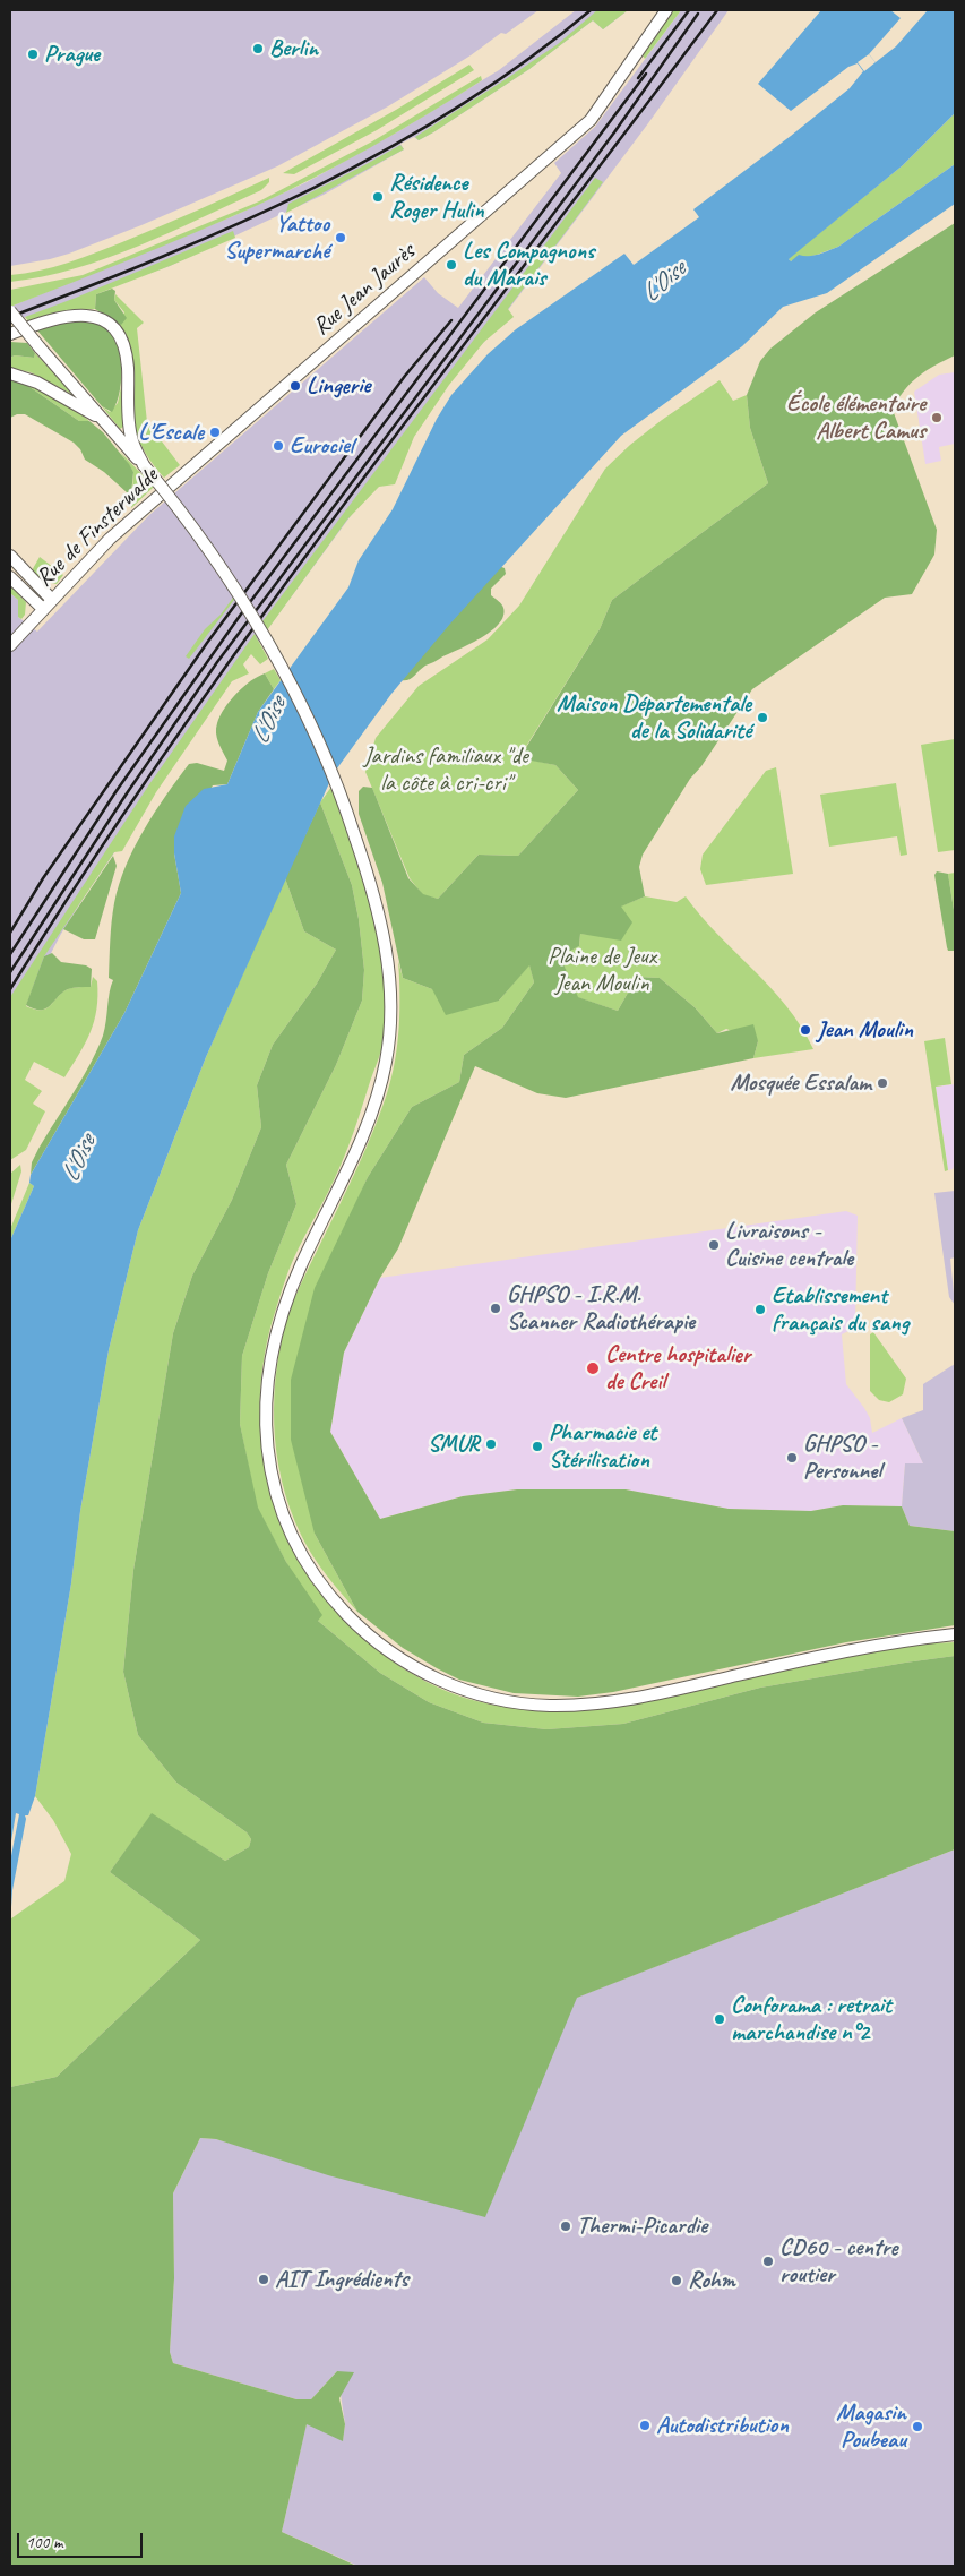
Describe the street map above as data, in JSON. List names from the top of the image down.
{
  "streets": {
    "main road": ["Rue Jean Jaurès", "Rue de Finsterwalde"]
  },
  "crossings": [
    ["Rue Jean Jaurès", "Rue de Finsterwalde"]
  ],
  "water": ["L'Oise"],
  "parks": ["Jardins familiaux \"de la côte à cri-cri\"", "Plaine de Jeux Jean Moulin"],
  "places": [
    "Berlin",
    "Prague",
    "Résidence Roger Hulin",
    "Yattoo Supermarché",
    "Les Compagnons du Marais",
    "Lingerie",
    "École élémentaire Albert Camus",
    "L'Escale",
    "Eurociel",
    "Maison Départementale de la Solidarité",
    "Jean Moulin",
    "Mosquée Essalam",
    "Livraisons - Cuisine centrale",
    "GHPSO - I.R.M. Scanner Radiothérapie",
    "Etablissement français du sang",
    "Centre hospitalier de Creil",
    "SMUR",
    "Pharmacie et Stérilisation",
    "GHPSO - Personnel",
    "Conforama : retrait marchandise n°2",
    "Thermi-Picardie",
    "CD60 - centre routier",
    "AIT Ingrédients",
    "Rohm",
    "Autodistribution",
    "Magasin Poubeau"
  ],
  "scale_bar": "100 m"
}
